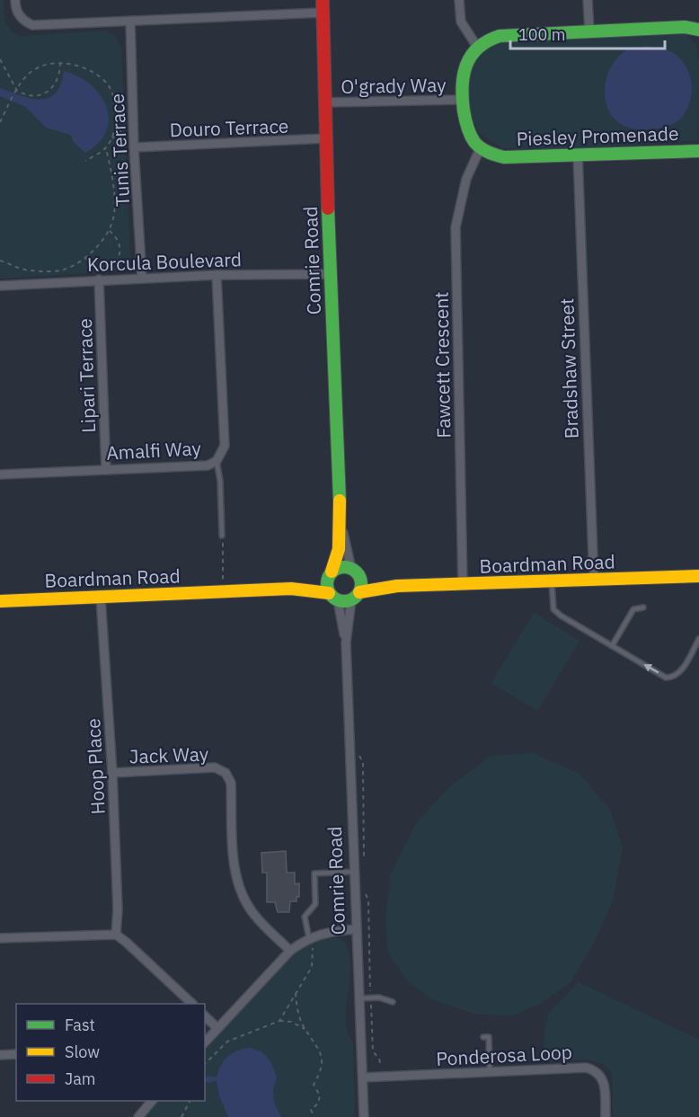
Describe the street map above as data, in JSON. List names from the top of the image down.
{
  "streets": {
    "street": [
      "O'grady Way",
      "Douro Terrace",
      "Piesley Promenade",
      "Tunis Terrace",
      "Comrie Road",
      "Korcula Boulevard",
      "Fawcett Crescent",
      "Bradshaw Street",
      "Lipari Terrace",
      "Amalfi Way",
      "Boardman Road",
      "Jack Way",
      "Hoop Place",
      "Ponderosa Loop"
    ]
  },
  "crossings": [
    ["O'grady Way", "Comrie Road"],
    ["Douro Terrace", "Tunis Terrace"],
    ["Douro Terrace", "Comrie Road"],
    ["Piesley Promenade", "Fawcett Crescent"],
    ["Piesley Promenade", "Bradshaw Street"],
    ["Tunis Terrace", "Korcula Boulevard"],
    ["Comrie Road", "Korcula Boulevard"],
    ["Comrie Road", "Boardman Road"],
    ["Comrie Road", "Ponderosa Loop"],
    ["Korcula Boulevard", "Lipari Terrace"],
    ["Korcula Boulevard", "Amalfi Way"],
    ["Fawcett Crescent", "Boardman Road"],
    ["Bradshaw Street", "Boardman Road"],
    ["Lipari Terrace", "Amalfi Way"],
    ["Boardman Road", "Hoop Place"],
    ["Jack Way", "Hoop Place"]
  ],
  "legend": ["Fast", "Slow", "Jam"],
  "scale_bar": "100 m"
}
